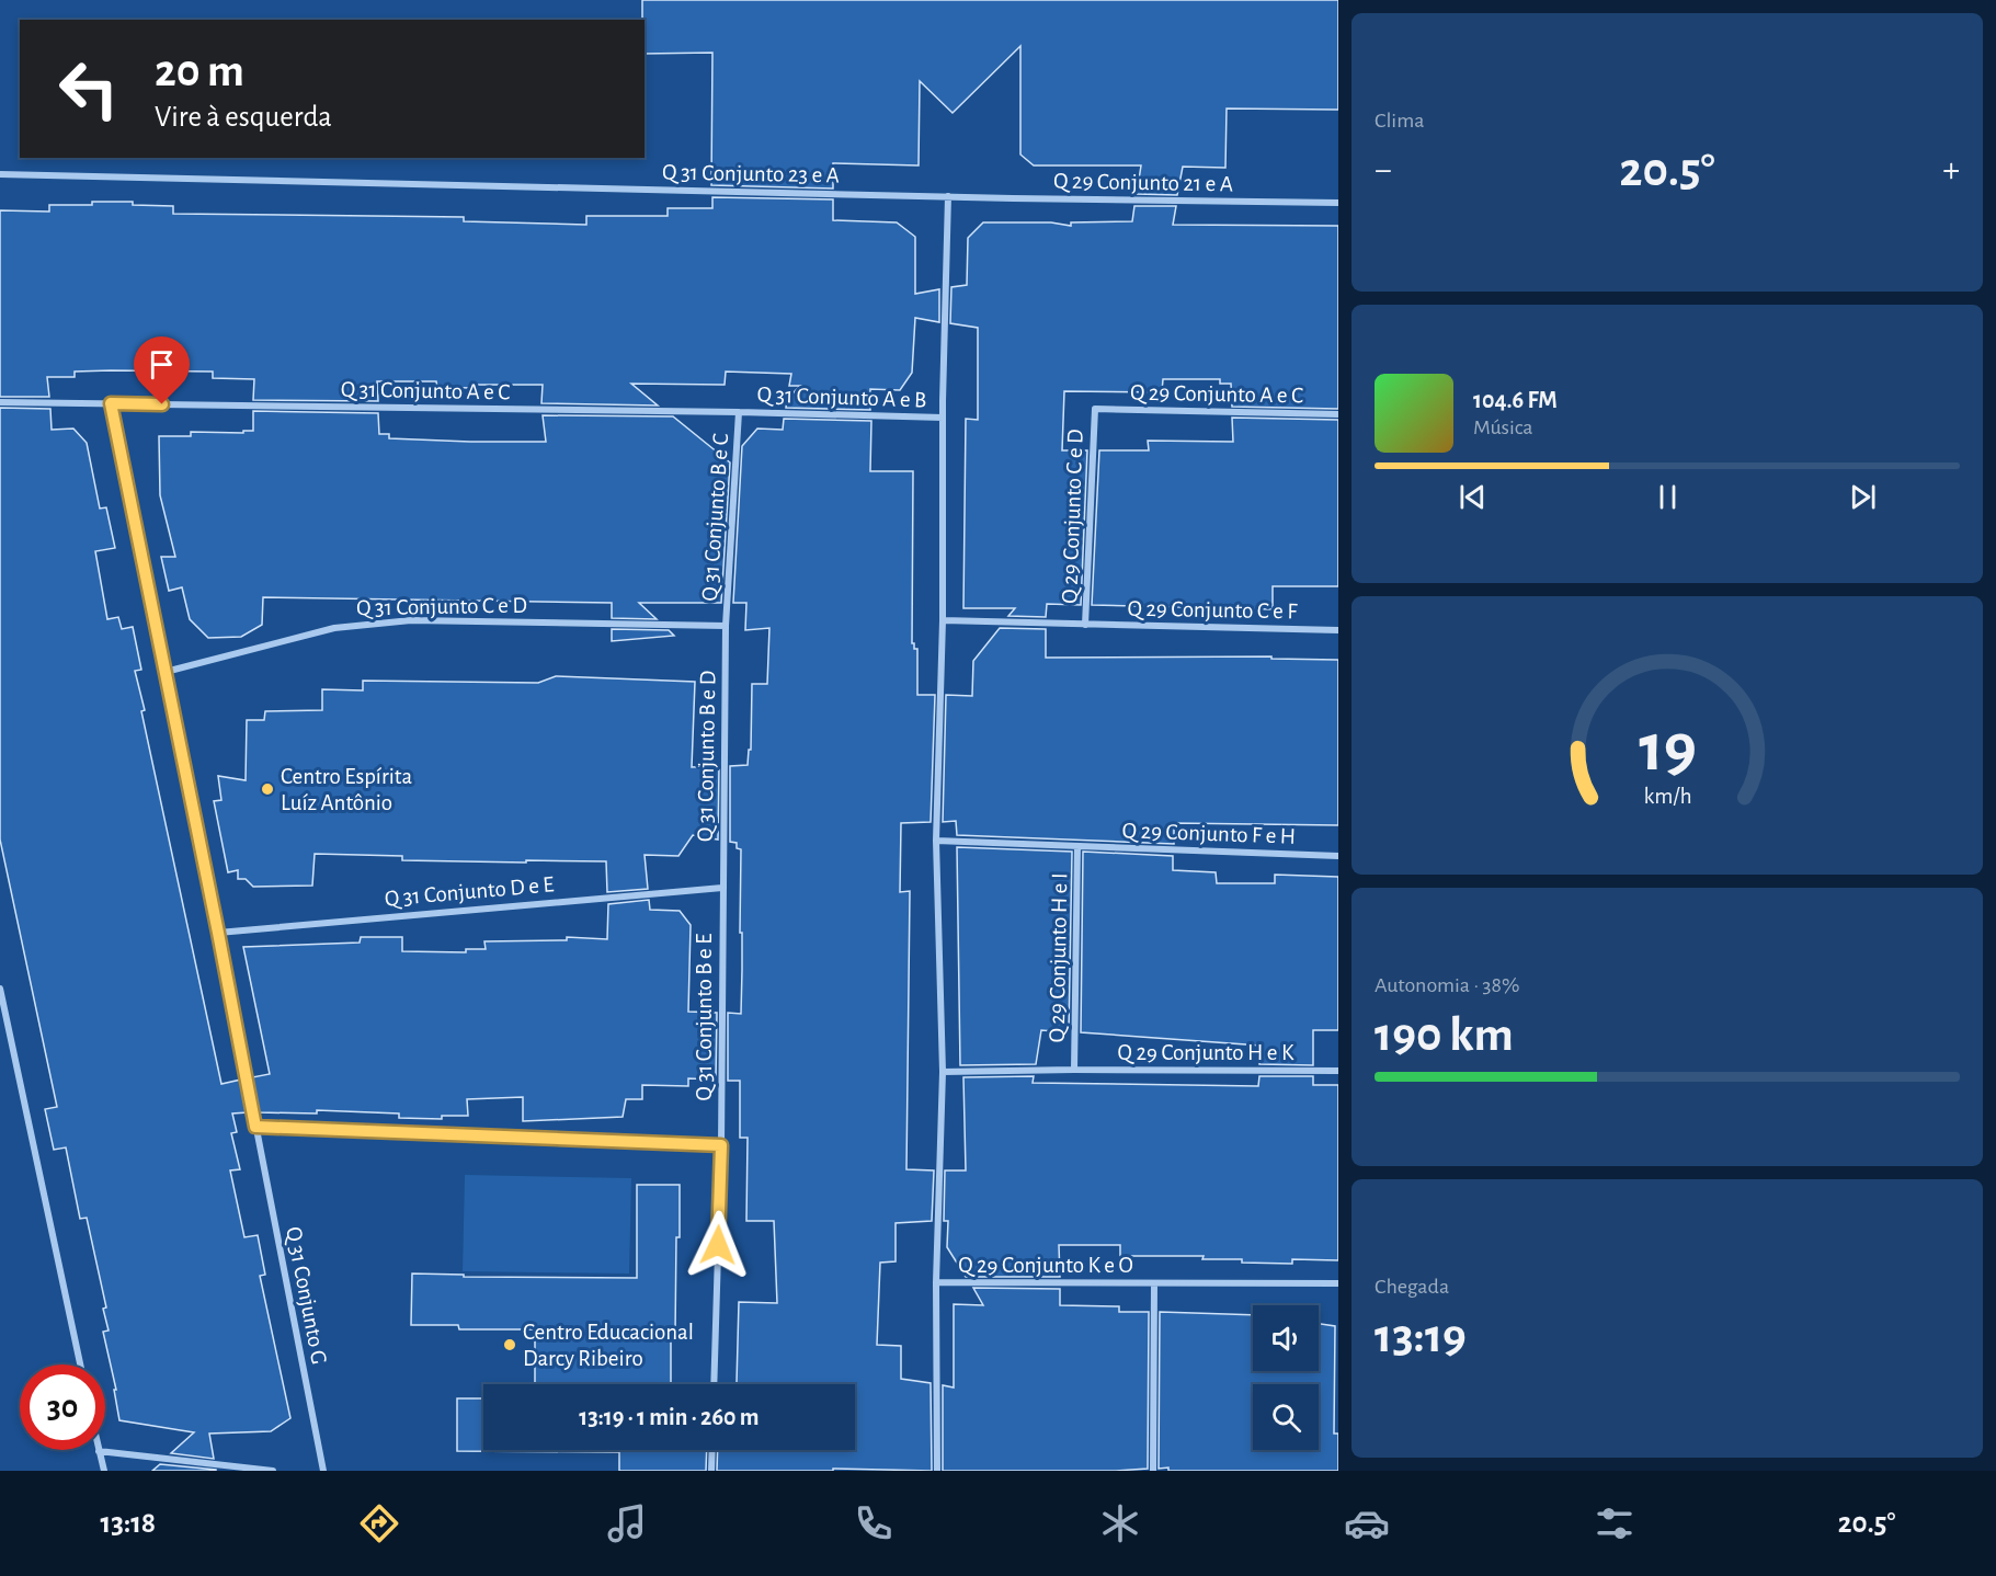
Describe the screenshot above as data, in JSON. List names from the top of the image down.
{
  "streets": {
    "street": [
      "Q 31 Conjunto 23 e A",
      "Q 29 Conjunto 21 e A",
      "Q 31 Conjunto A e C",
      "Q 29 Conjunto A e C",
      "Q 31 Conjunto A e B",
      "Q 29 Conjunto C e D",
      "Q 31 Conjunto B e C",
      "Q 31 Conjunto C e D",
      "Q 29 Conjunto C e F",
      "Q 31 Conjunto B e D",
      "Q 29 Conjunto F e H",
      "Q 31 Conjunto D e E",
      "Q 29 Conjunto H e I",
      "Q 31 Conjunto B e E",
      "Q 29 Conjunto H e K",
      "Q 29 Conjunto K e O",
      "Q 31 Conjunto G"
    ]
  },
  "crossings": [
    ["Q 31 Conjunto 23 e A", "Q 29 Conjunto 21 e A"],
    ["Q 31 Conjunto A e C", "Q 31 Conjunto A e B"],
    ["Q 31 Conjunto A e C", "Q 31 Conjunto B e C"],
    ["Q 31 Conjunto A e C", "Q 31 Conjunto G"],
    ["Q 29 Conjunto A e C", "Q 29 Conjunto C e D"],
    ["Q 31 Conjunto A e B", "Q 31 Conjunto B e C"],
    ["Q 29 Conjunto C e D", "Q 29 Conjunto C e F"],
    ["Q 31 Conjunto B e C", "Q 31 Conjunto C e D"],
    ["Q 31 Conjunto B e C", "Q 31 Conjunto B e D"],
    ["Q 31 Conjunto C e D", "Q 31 Conjunto B e D"],
    ["Q 31 Conjunto C e D", "Q 31 Conjunto G"],
    ["Q 31 Conjunto B e D", "Q 31 Conjunto D e E"],
    ["Q 31 Conjunto B e D", "Q 31 Conjunto B e E"],
    ["Q 29 Conjunto F e H", "Q 29 Conjunto H e I"],
    ["Q 31 Conjunto D e E", "Q 31 Conjunto B e E"],
    ["Q 31 Conjunto D e E", "Q 31 Conjunto G"],
    ["Q 29 Conjunto H e I", "Q 29 Conjunto H e K"]
  ],
  "places": ["Centro Espírita Luíz Antônio", "Centro Educacional Darcy Ribeiro"],
  "page": {
    "tile": [
      "Clima",
      ["Autonomia · 38%", "190 km"],
      ["Chegada", "13:19"]
    ],
    "turn": ["20 m", "Vire à esquerda"],
    "heat": ["−", "20.5°", "+"],
    "song": ["104.6 FM", "Música"],
    "limit": "30",
    "trip": "13:19 · 1 min · 260 m",
    "tabs": ["13:18", "20.5°"],
    "gauge": ["19", "km/h"]
  }
}
